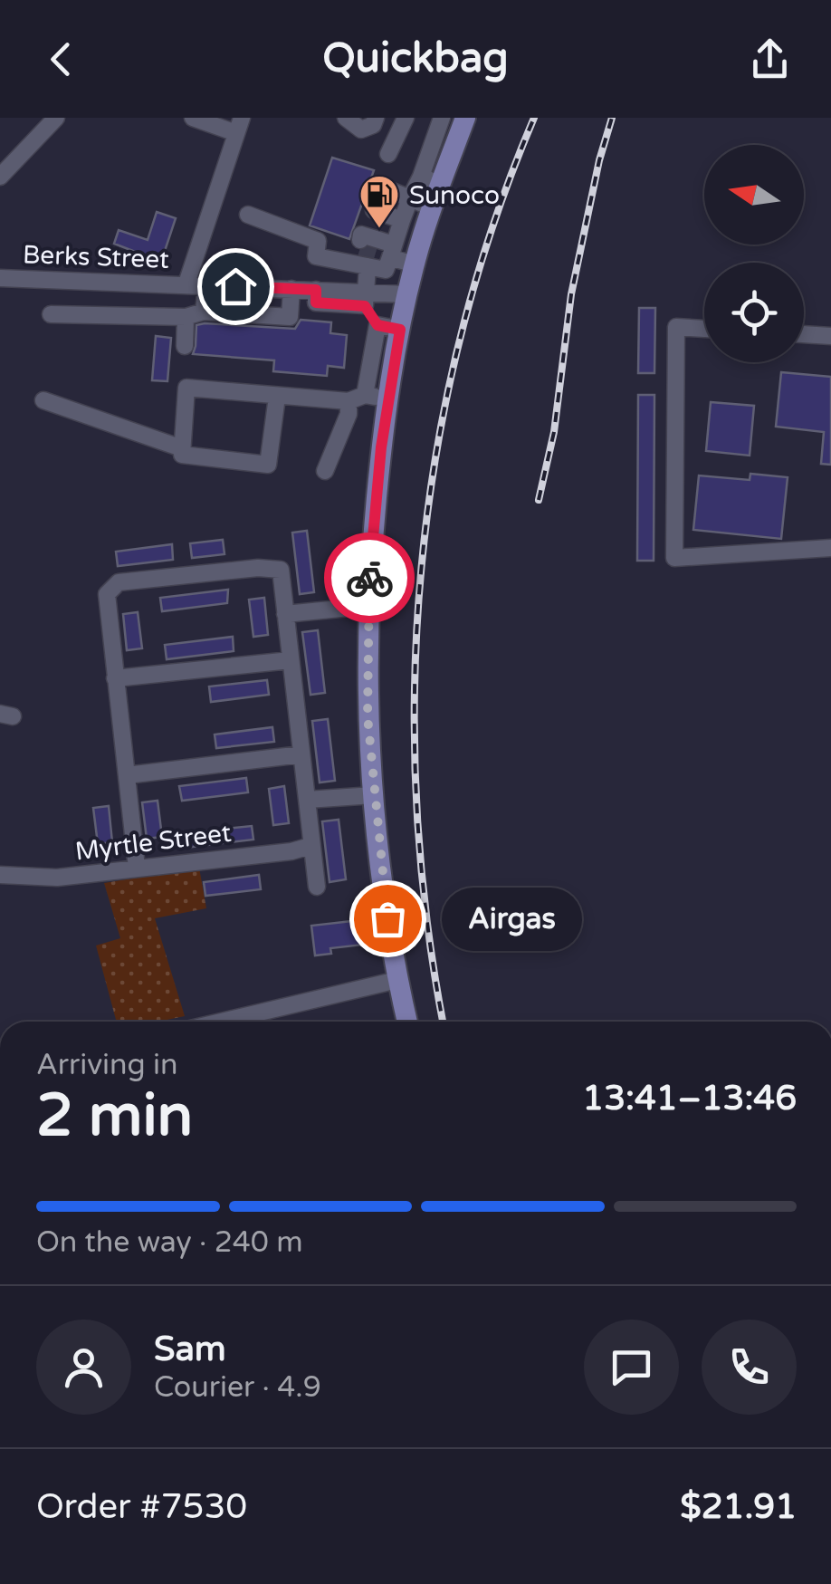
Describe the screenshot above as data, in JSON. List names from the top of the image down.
{
  "streets": {
    "street": ["Berks Street", "Myrtle Street"]
  },
  "places": {
    "fuel station": ["Sunoco"],
    "other": ["Airgas"]
  },
  "north": "left",
  "page": {
    "header": "Quickbag",
    "bubble": "Airgas",
    "heading": ["2 min", "Arriving in", "13:41–13:46"],
    "panel": [
      "Sam",
      "Courier · 4.9",
      "Order #7530",
      "$21.91"
    ],
    "bar": "On the way · 240 m"
  }
}
